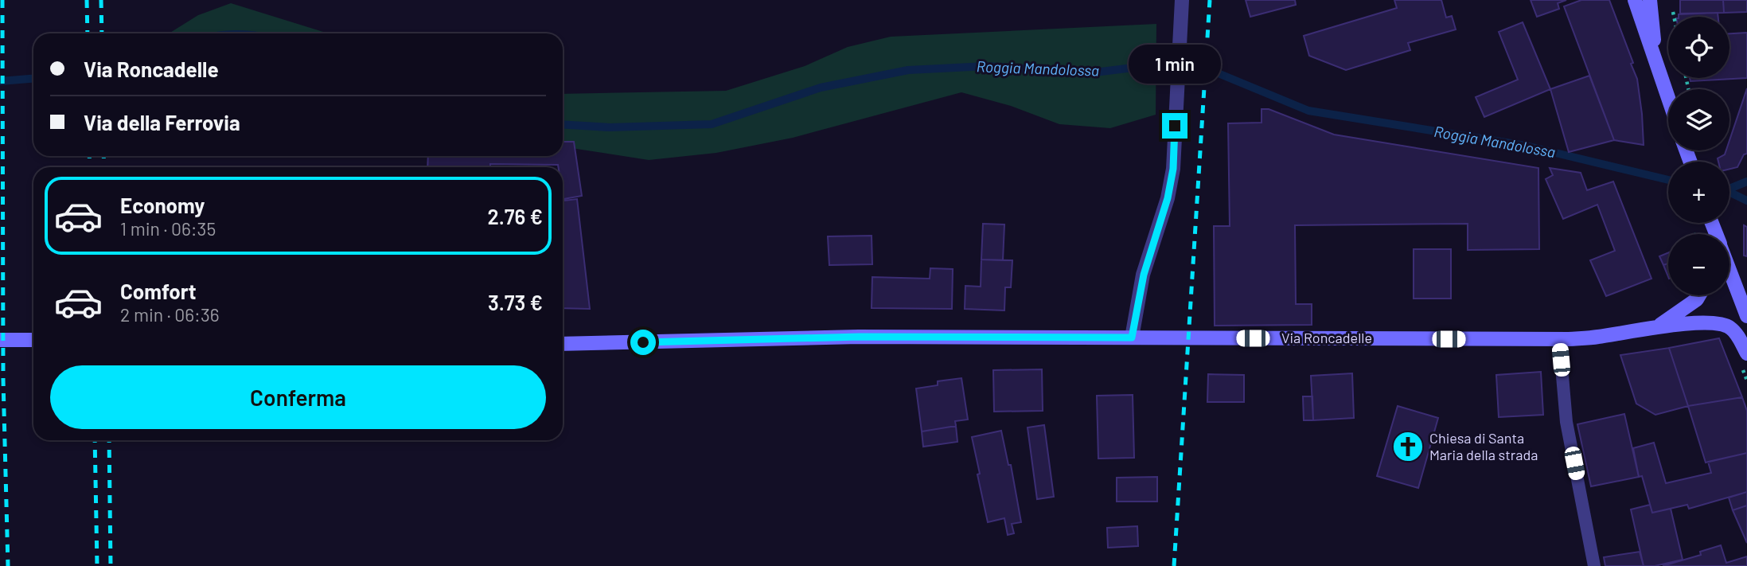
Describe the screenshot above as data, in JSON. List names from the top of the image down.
{
  "streets": {
    "street": ["Via Roncadelle"]
  },
  "water": ["Roggia Mandolossa"],
  "places": {
    "church": ["Chiesa di Santa Maria della strada"]
  },
  "page": {
    "map_buttons": ["+", "−"],
    "banner": ["Via Roncadelle", "Via della Ferrovia"],
    "bubble": "1 min",
    "list": [
      {
        "name": "Economy",
        "note": "1 min · 06:35",
        "value": "2.76 €"
      },
      {
        "name": "Comfort",
        "note": "2 min · 06:36",
        "value": "3.73 €"
      }
    ],
    "buttons": "Conferma"
  }
}
